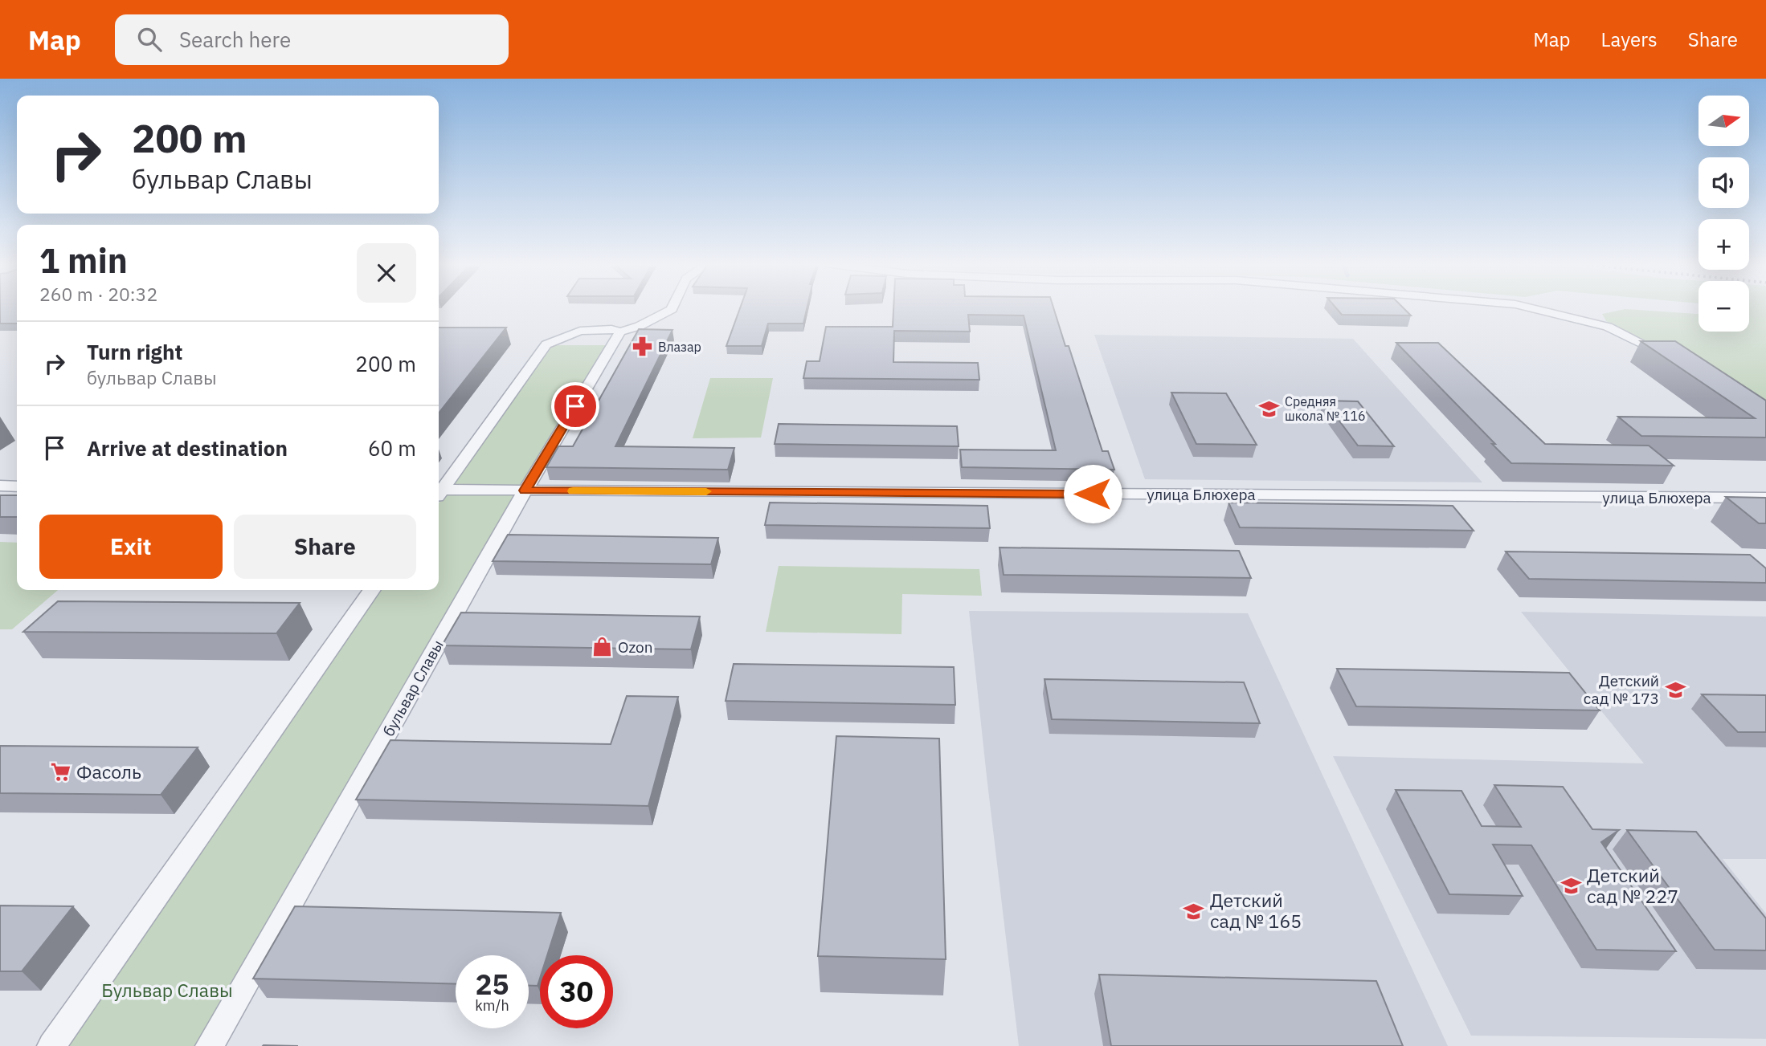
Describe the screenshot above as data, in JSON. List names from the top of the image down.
{
  "streets": {
    "street": ["улица Блюхера", "бульвар Славы"]
  },
  "crossings": [
    ["улица Блюхера", "бульвар Славы"]
  ],
  "parks": ["Бульвар Славы"],
  "places": {
    "pharmacy": ["Влазар"],
    "school or university": [
      "Средняя школа № 116",
      "Детский сад № 173",
      "Детский сад № 227",
      "Детский сад № 165"
    ],
    "shop": ["Ozon"],
    "supermarket": ["Фасоль"]
  },
  "north": "right",
  "page": {
    "header": "Map",
    "search": "Search here",
    "nav": ["Map", "Layers", "Share"],
    "map_buttons": ["+", "−"],
    "turn": ["200 m", "бульвар Славы"],
    "heading": ["1 min", "260 m · 20:32"],
    "list": [
      {
        "name": "Turn right",
        "note": "бульвар Славы",
        "value": "200 m"
      },
      {
        "name": "Arrive at destination",
        "value": "60 m"
      }
    ],
    "buttons": ["Exit", "Share"],
    "speed": "25 km/h",
    "limit": "30"
  }
}
